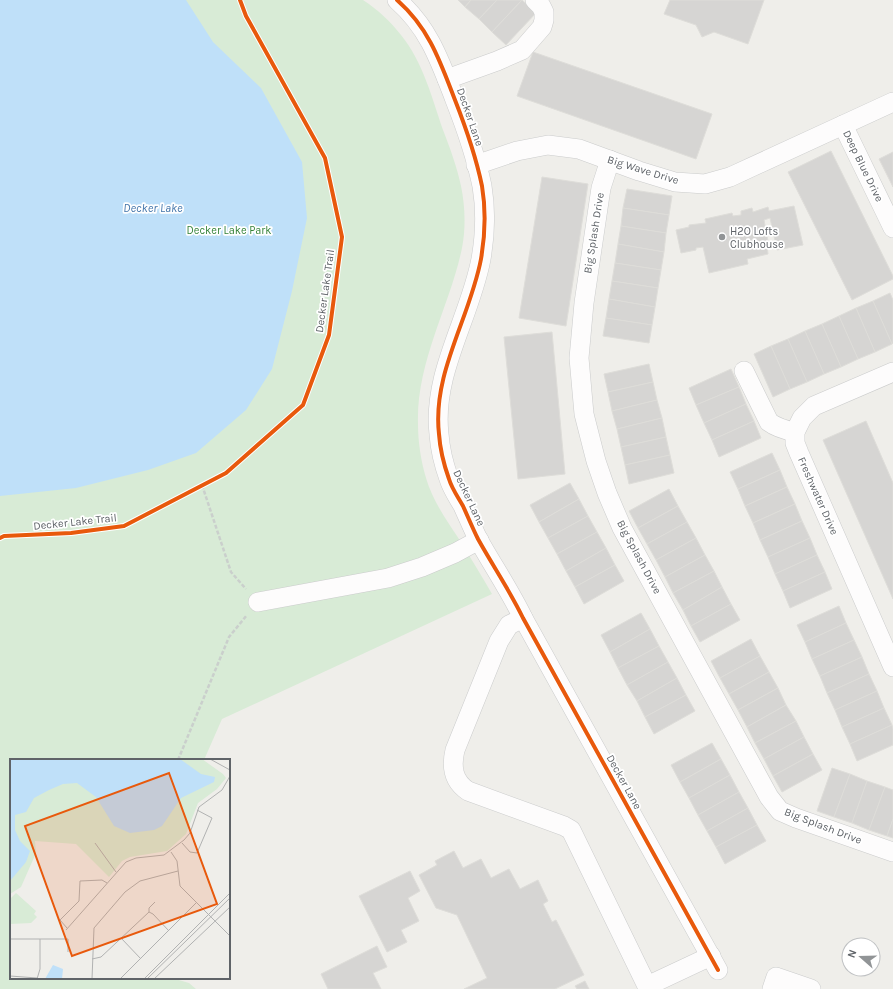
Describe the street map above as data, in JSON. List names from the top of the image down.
{
  "streets": {
    "street": [
      "Decker Lane",
      "Deep Blue Drive",
      "Big Wave Drive",
      "Big Splash Drive",
      "Freshwater Drive"
    ],
    "cycle path": ["Decker Lake Trail"]
  },
  "crossings": [
    ["Decker Lane", "Big Wave Drive"],
    ["Deep Blue Drive", "Big Wave Drive"],
    ["Big Wave Drive", "Big Splash Drive"]
  ],
  "water": ["Decker Lake"],
  "parks": ["Decker Lake Park"],
  "places": ["H2O Lofts Clubhouse"],
  "north": "left"
}
